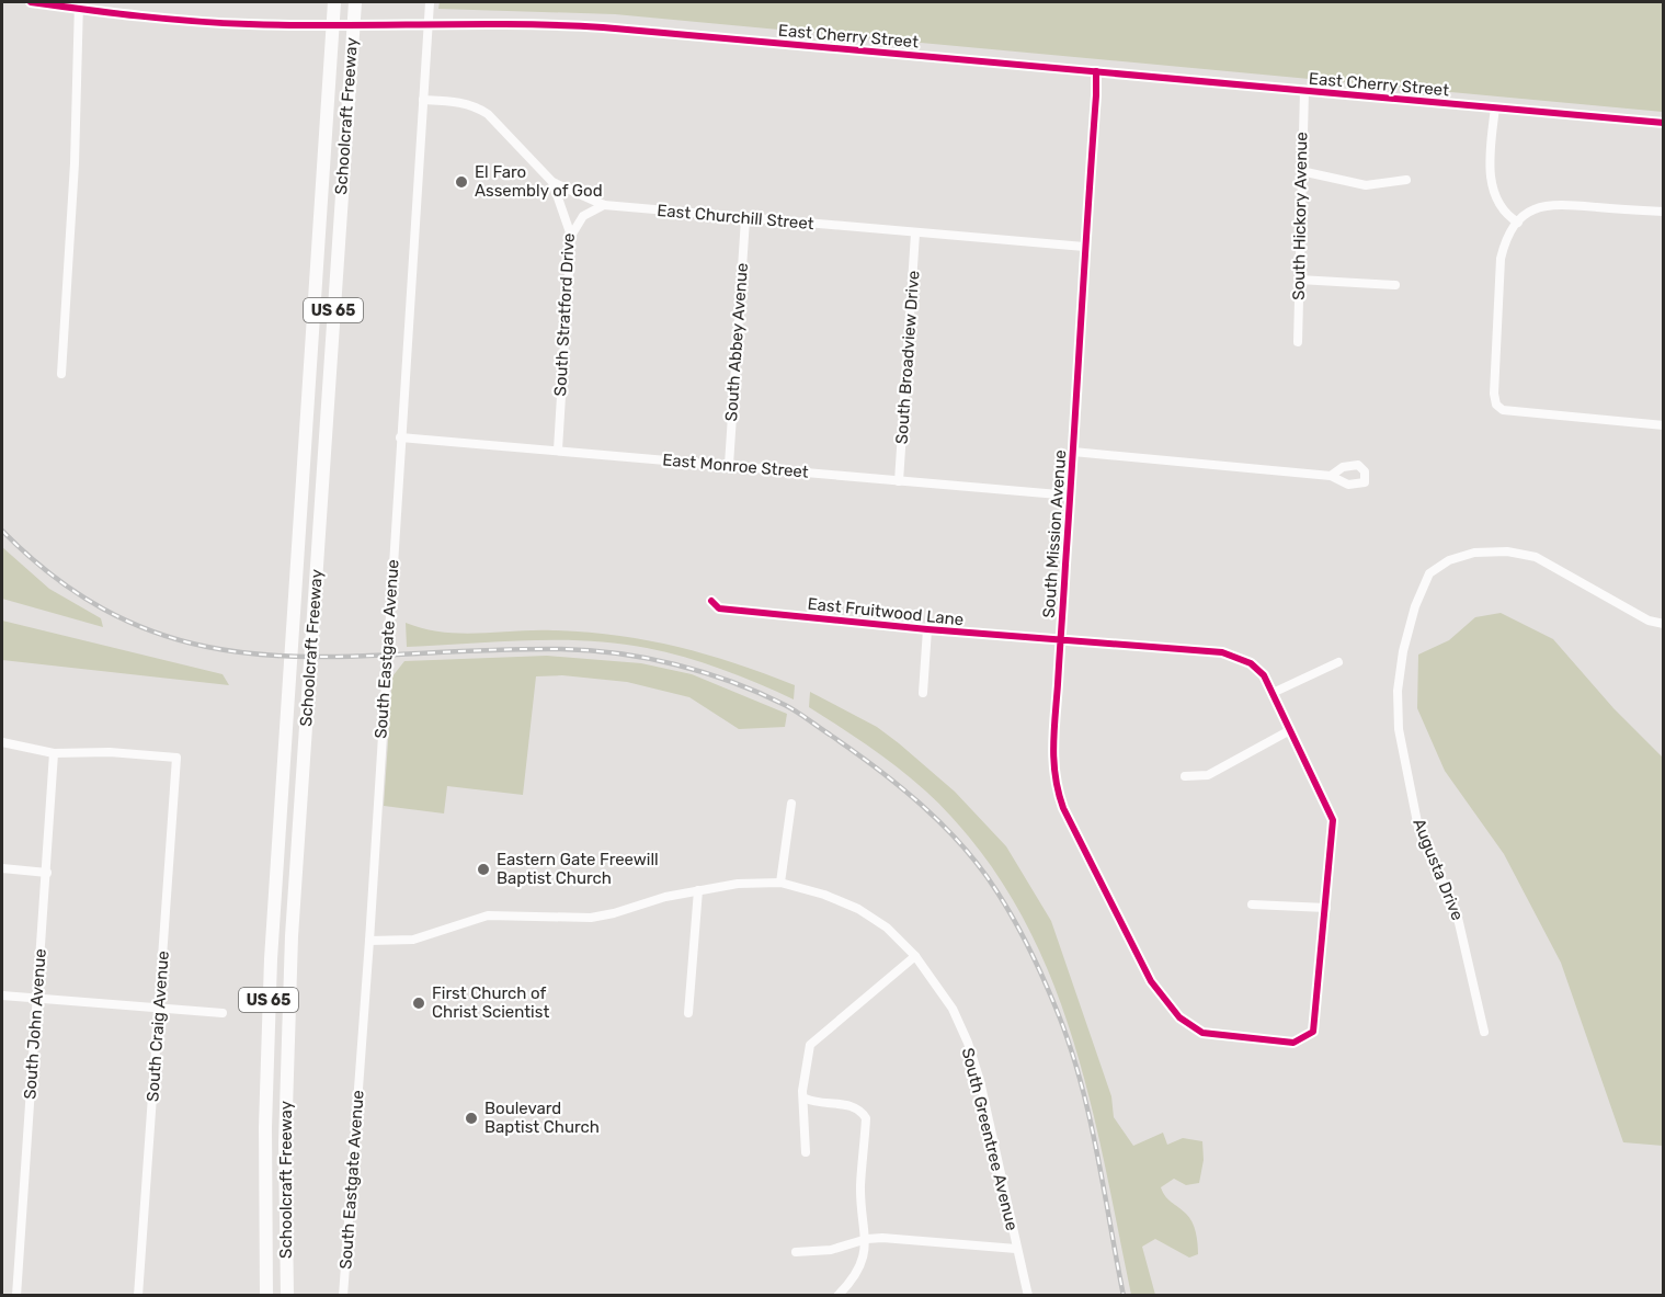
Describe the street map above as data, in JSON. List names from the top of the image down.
{
  "streets": {
    "highway": ["Schoolcraft Freeway", "US 65"],
    "street": [
      "East Cherry Street",
      "South Hickory Avenue",
      "East Churchill Street",
      "South Stratford Drive",
      "South Abbey Avenue",
      "South Broadview Drive",
      "East Monroe Street",
      "South Mission Avenue",
      "East Fruitwood Lane",
      "South Eastgate Avenue",
      "Augusta Drive",
      "South John Avenue",
      "South Craig Avenue",
      "South Greentree Avenue"
    ]
  },
  "crossings": [
    ["East Cherry Street", "South Hickory Avenue"],
    ["East Cherry Street", "South Mission Avenue"],
    ["East Cherry Street", "South Eastgate Avenue"],
    ["East Churchill Street", "South Stratford Drive"],
    ["East Churchill Street", "South Abbey Avenue"],
    ["East Churchill Street", "South Broadview Drive"],
    ["East Churchill Street", "South Mission Avenue"],
    ["East Churchill Street", "South Eastgate Avenue"],
    ["South Stratford Drive", "East Monroe Street"],
    ["South Abbey Avenue", "East Monroe Street"],
    ["South Broadview Drive", "East Monroe Street"],
    ["East Monroe Street", "South Mission Avenue"],
    ["East Monroe Street", "South Eastgate Avenue"],
    ["South Mission Avenue", "East Fruitwood Lane"],
    ["South Eastgate Avenue", "South Greentree Avenue"],
    ["South John Avenue", "South Craig Avenue"]
  ],
  "places": [
    "El Faro Assembly of God",
    "Eastern Gate Freewill Baptist Church",
    "First Church of Christ Scientist",
    "Boulevard Baptist Church"
  ]
}
